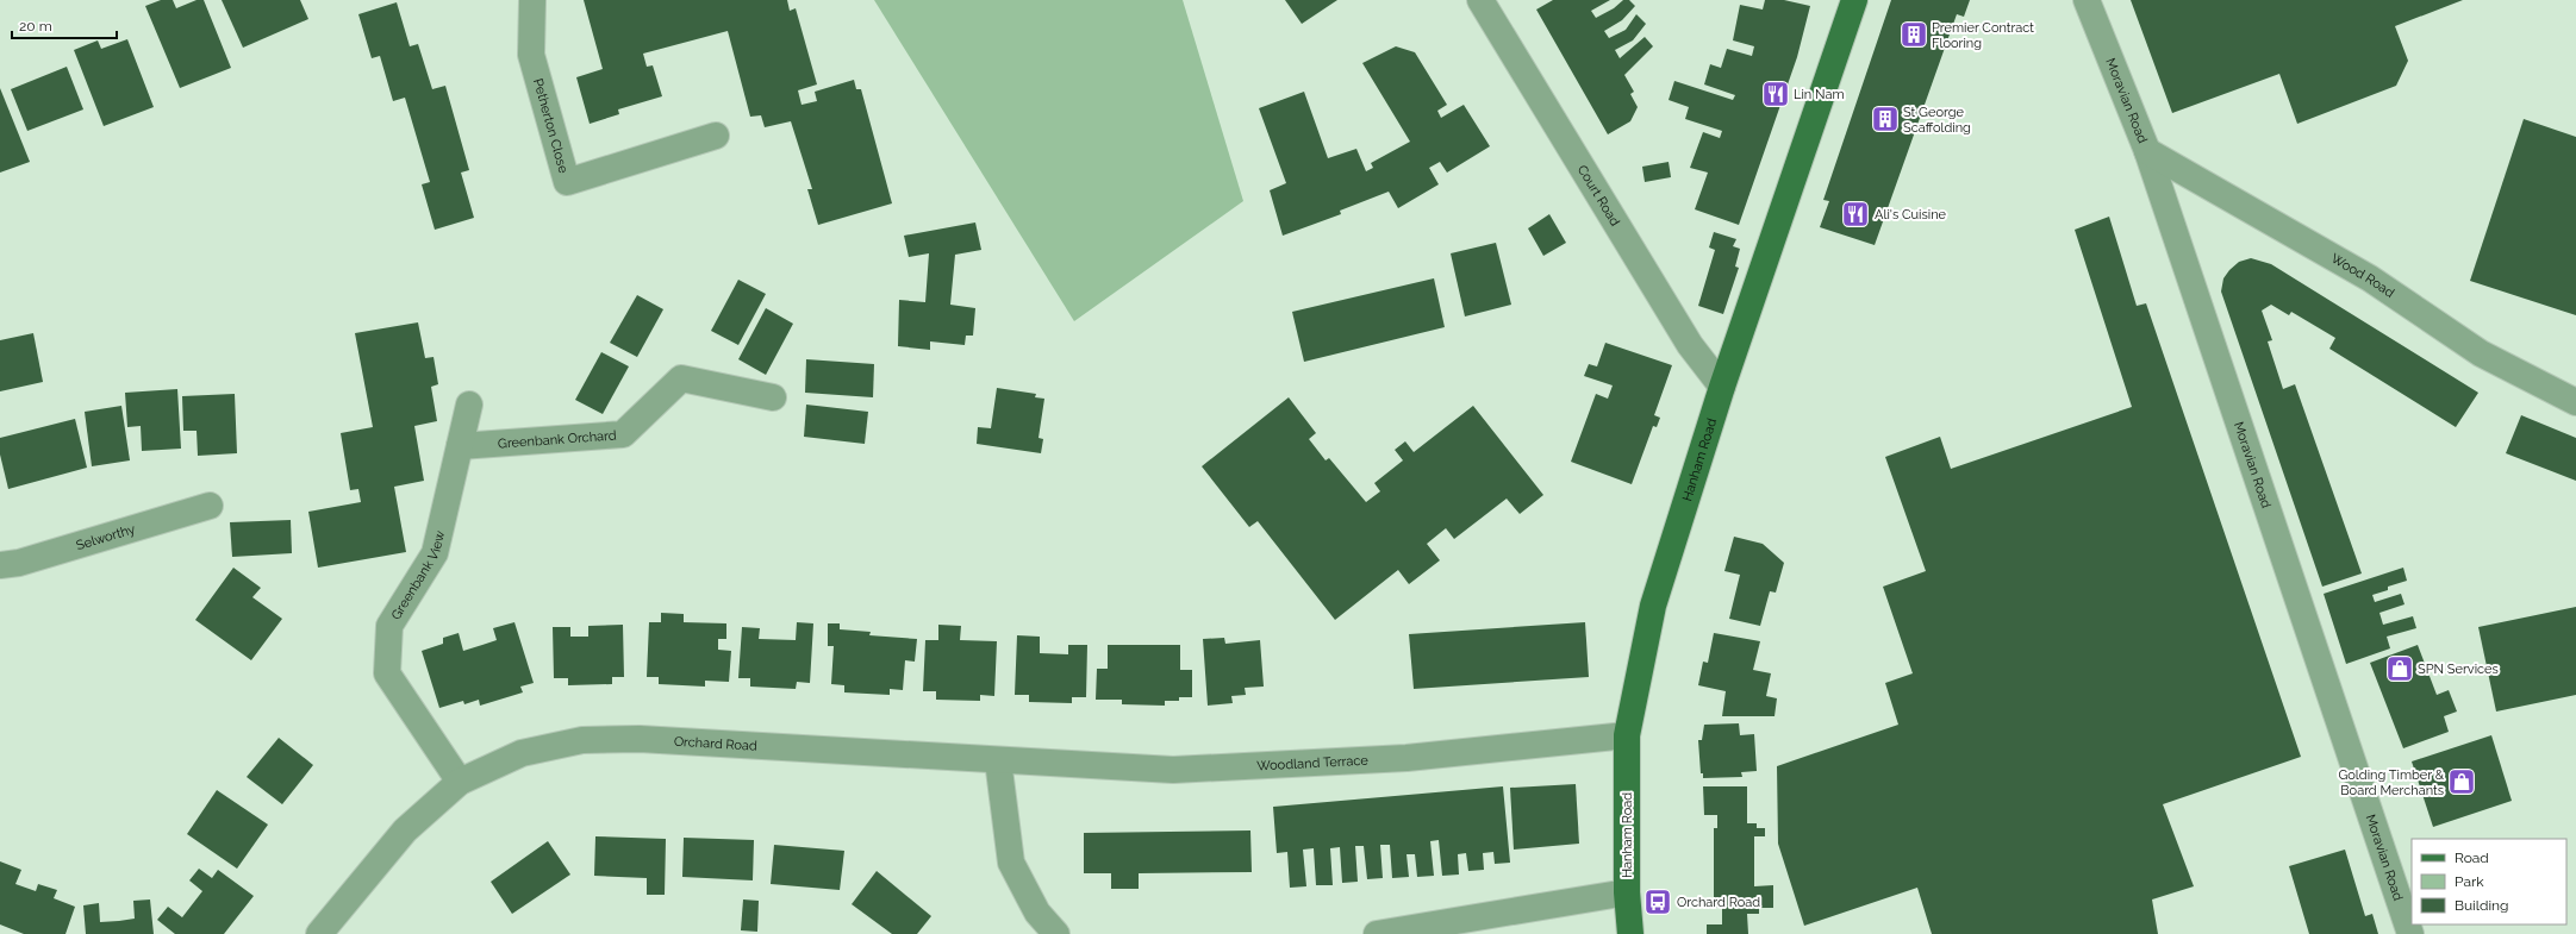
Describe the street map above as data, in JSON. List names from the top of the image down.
{
  "streets": {
    "main road": ["Hanham Road"],
    "street": [
      "Moravian Road",
      "Petherton Close",
      "Court Road",
      "Wood Road",
      "Greenbank Orchard",
      "Selworthy",
      "Greenbank View",
      "Orchard Road",
      "Woodland Terrace"
    ]
  },
  "crossings": [
    ["Moravian Road", "Wood Road"],
    ["Court Road", "Hanham Road"],
    ["Greenbank Orchard", "Greenbank View"],
    ["Hanham Road", "Woodland Terrace"],
    ["Greenbank View", "Orchard Road"],
    ["Orchard Road", "Woodland Terrace"]
  ],
  "places": {
    "building": ["Premier Contract Flooring", "St George Scaffolding"],
    "restaurant": ["Lin Nam", "Ali's Cuisine"],
    "shop": ["SPN Services", "Golding Timber & Board Merchants"],
    "bus stop": ["Orchard Road"]
  },
  "legend": ["Road", "Park", "Building"],
  "scale_bar": "20 m"
}
